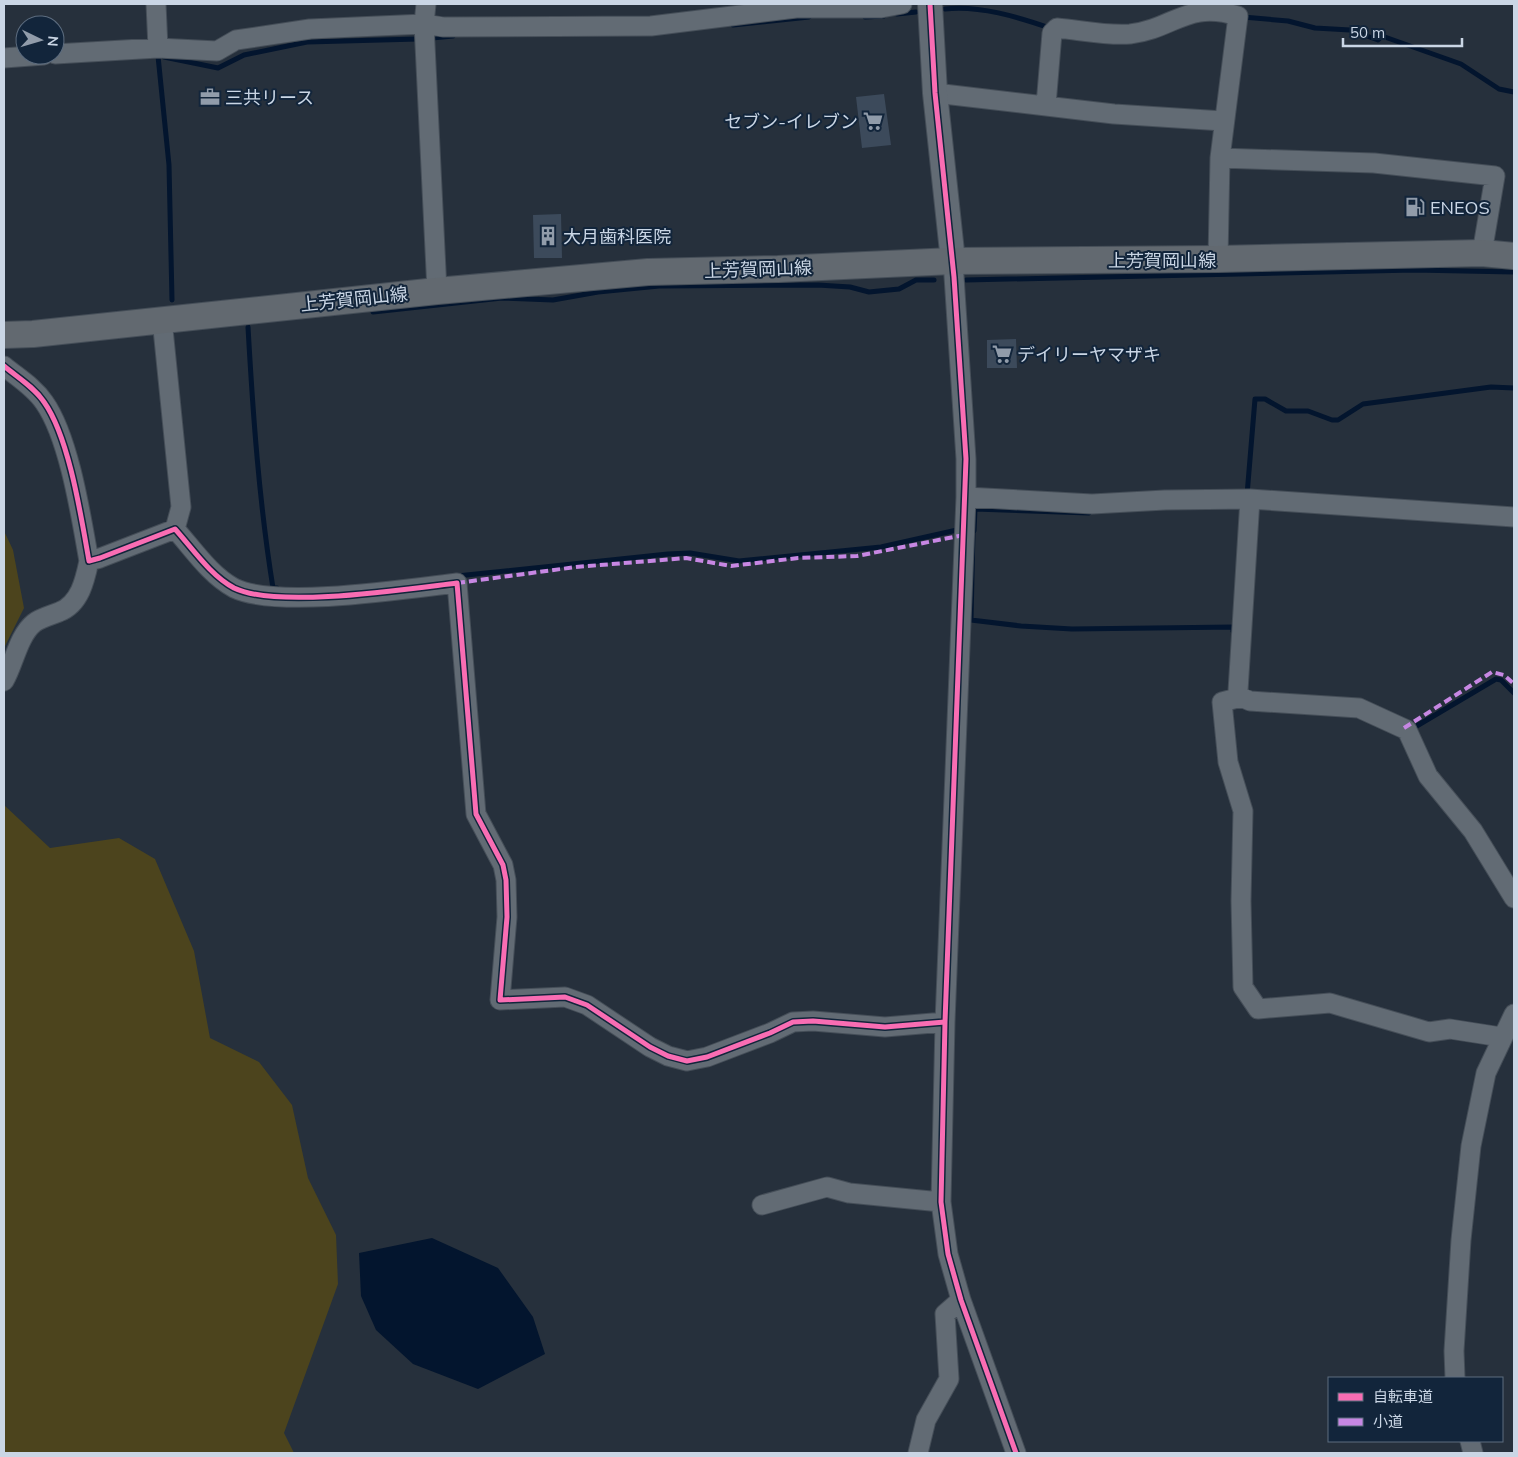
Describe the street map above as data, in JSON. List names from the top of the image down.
{
  "streets": {
    "main road": ["上芳賀岡山線"]
  },
  "places": {
    "office": ["三共リース"],
    "supermarket": ["セブン-イレブン", "デイリーヤマザキ"],
    "fuel station": ["ENEOS"],
    "building": ["大月歯科医院"]
  },
  "legend": ["自転車道", "小道"],
  "scale_bar": "50 m",
  "north": "right"
}
